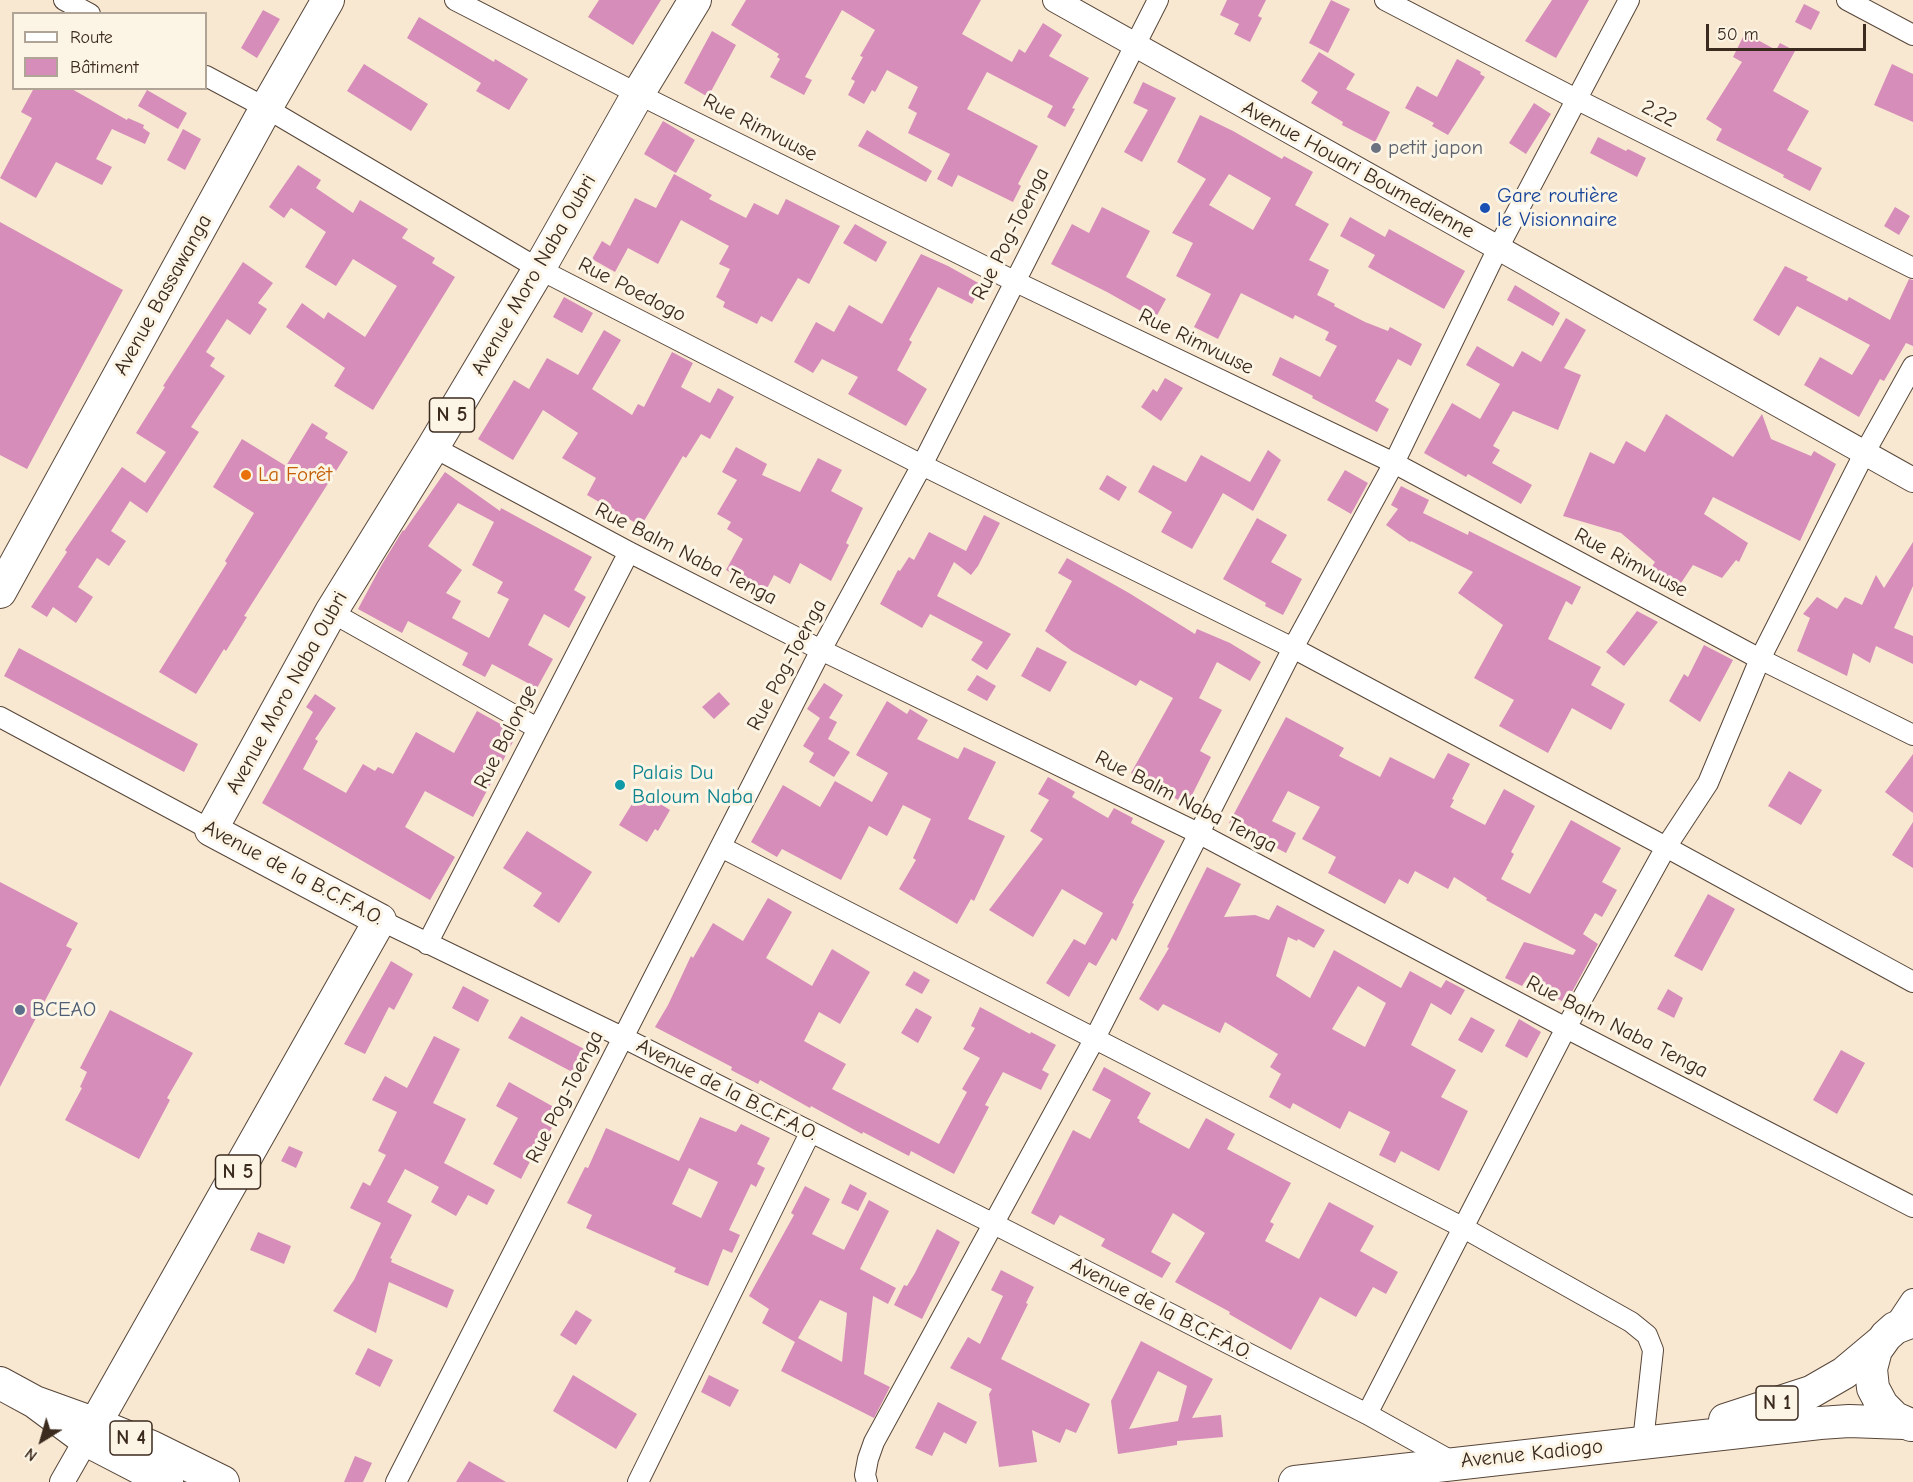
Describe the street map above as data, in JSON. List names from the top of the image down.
{
  "streets": {
    "highway": [
      "Avenue Moro Naba Oubri",
      "Avenue Bassawanga",
      "N 5",
      "Avenue de la B.C.F.A.O.",
      "N 1",
      "N 4",
      "Avenue Kadiogo"
    ],
    "street": [
      "2.22",
      "Rue Rimvuuse",
      "Avenue Houari Boumedienne",
      "Rue Pog-Toenga",
      "Rue Poedogo",
      "Rue Balm Naba Tenga",
      "Rue Balonge"
    ]
  },
  "crossings": [
    ["Rue Rimvuuse", "Rue Pog-Toenga"],
    ["Rue Rimvuuse", "Avenue Moro Naba Oubri"],
    ["Avenue Houari Boumedienne", "Rue Pog-Toenga"],
    ["Rue Pog-Toenga", "Rue Poedogo"],
    ["Rue Pog-Toenga", "Rue Balm Naba Tenga"],
    ["Rue Pog-Toenga", "Avenue de la B.C.F.A.O."],
    ["Avenue Moro Naba Oubri", "Rue Poedogo"],
    ["Avenue Moro Naba Oubri", "Rue Balm Naba Tenga"],
    ["Avenue Moro Naba Oubri", "Avenue de la B.C.F.A.O."],
    ["Rue Poedogo", "Avenue Bassawanga"],
    ["N 5", "Avenue de la B.C.F.A.O."],
    ["N 5", "N 4"],
    ["Rue Balm Naba Tenga", "Rue Balonge"],
    ["Rue Balonge", "Avenue de la B.C.F.A.O."],
    ["Avenue de la B.C.F.A.O.", "Avenue Kadiogo"]
  ],
  "places": [
    "petit japon",
    "Gare routière le Visionnaire",
    "La Forêt",
    "Palais Du Baloum Naba",
    "BCEAO"
  ],
  "legend": ["Route", "Bâtiment"],
  "scale_bar": "50 m",
  "north": "bottom left"
}
